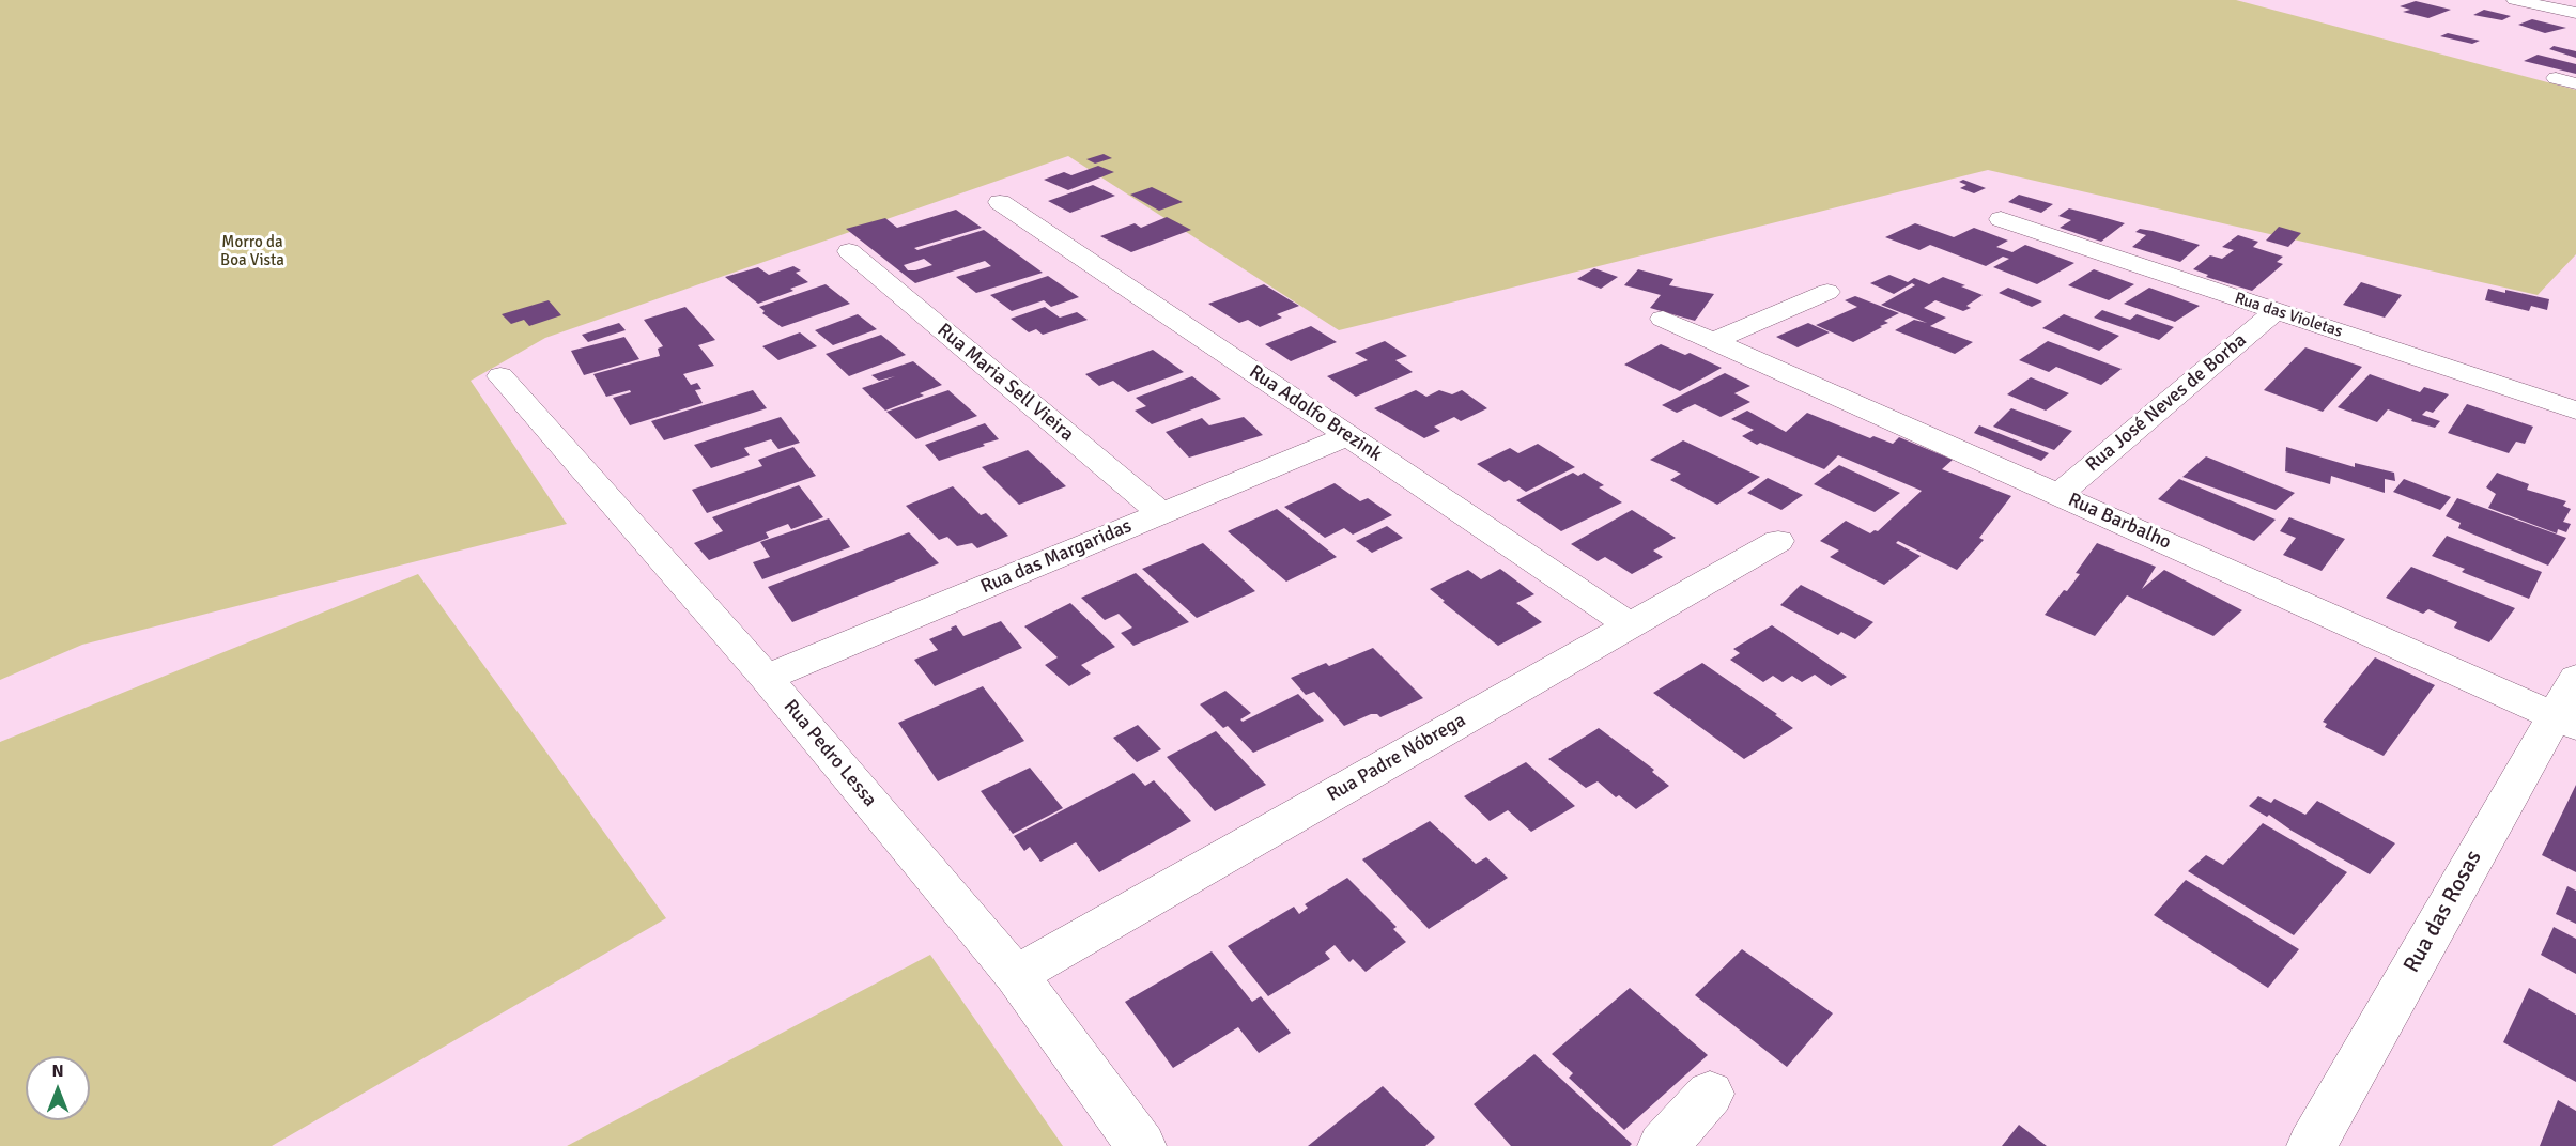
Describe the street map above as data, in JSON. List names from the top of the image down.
{
  "streets": {
    "street": [
      "Rua das Violetas",
      "Rua Maria Sell Vieira",
      "Rua José Neves de Borba",
      "Rua Adolfo Brezink",
      "Rua Barbalho",
      "Rua das Margaridas",
      "Rua Pedro Lessa",
      "Rua Padre Nóbrega",
      "Rua das Rosas"
    ]
  },
  "crossings": [
    ["Rua das Violetas", "Rua José Neves de Borba"],
    ["Rua Maria Sell Vieira", "Rua das Margaridas"],
    ["Rua José Neves de Borba", "Rua Barbalho"],
    ["Rua Adolfo Brezink", "Rua das Margaridas"],
    ["Rua Adolfo Brezink", "Rua Padre Nóbrega"],
    ["Rua Barbalho", "Rua das Rosas"],
    ["Rua das Margaridas", "Rua Pedro Lessa"],
    ["Rua Pedro Lessa", "Rua Padre Nóbrega"]
  ],
  "parks": ["Morro da Boa Vista"],
  "north": "top"
}
